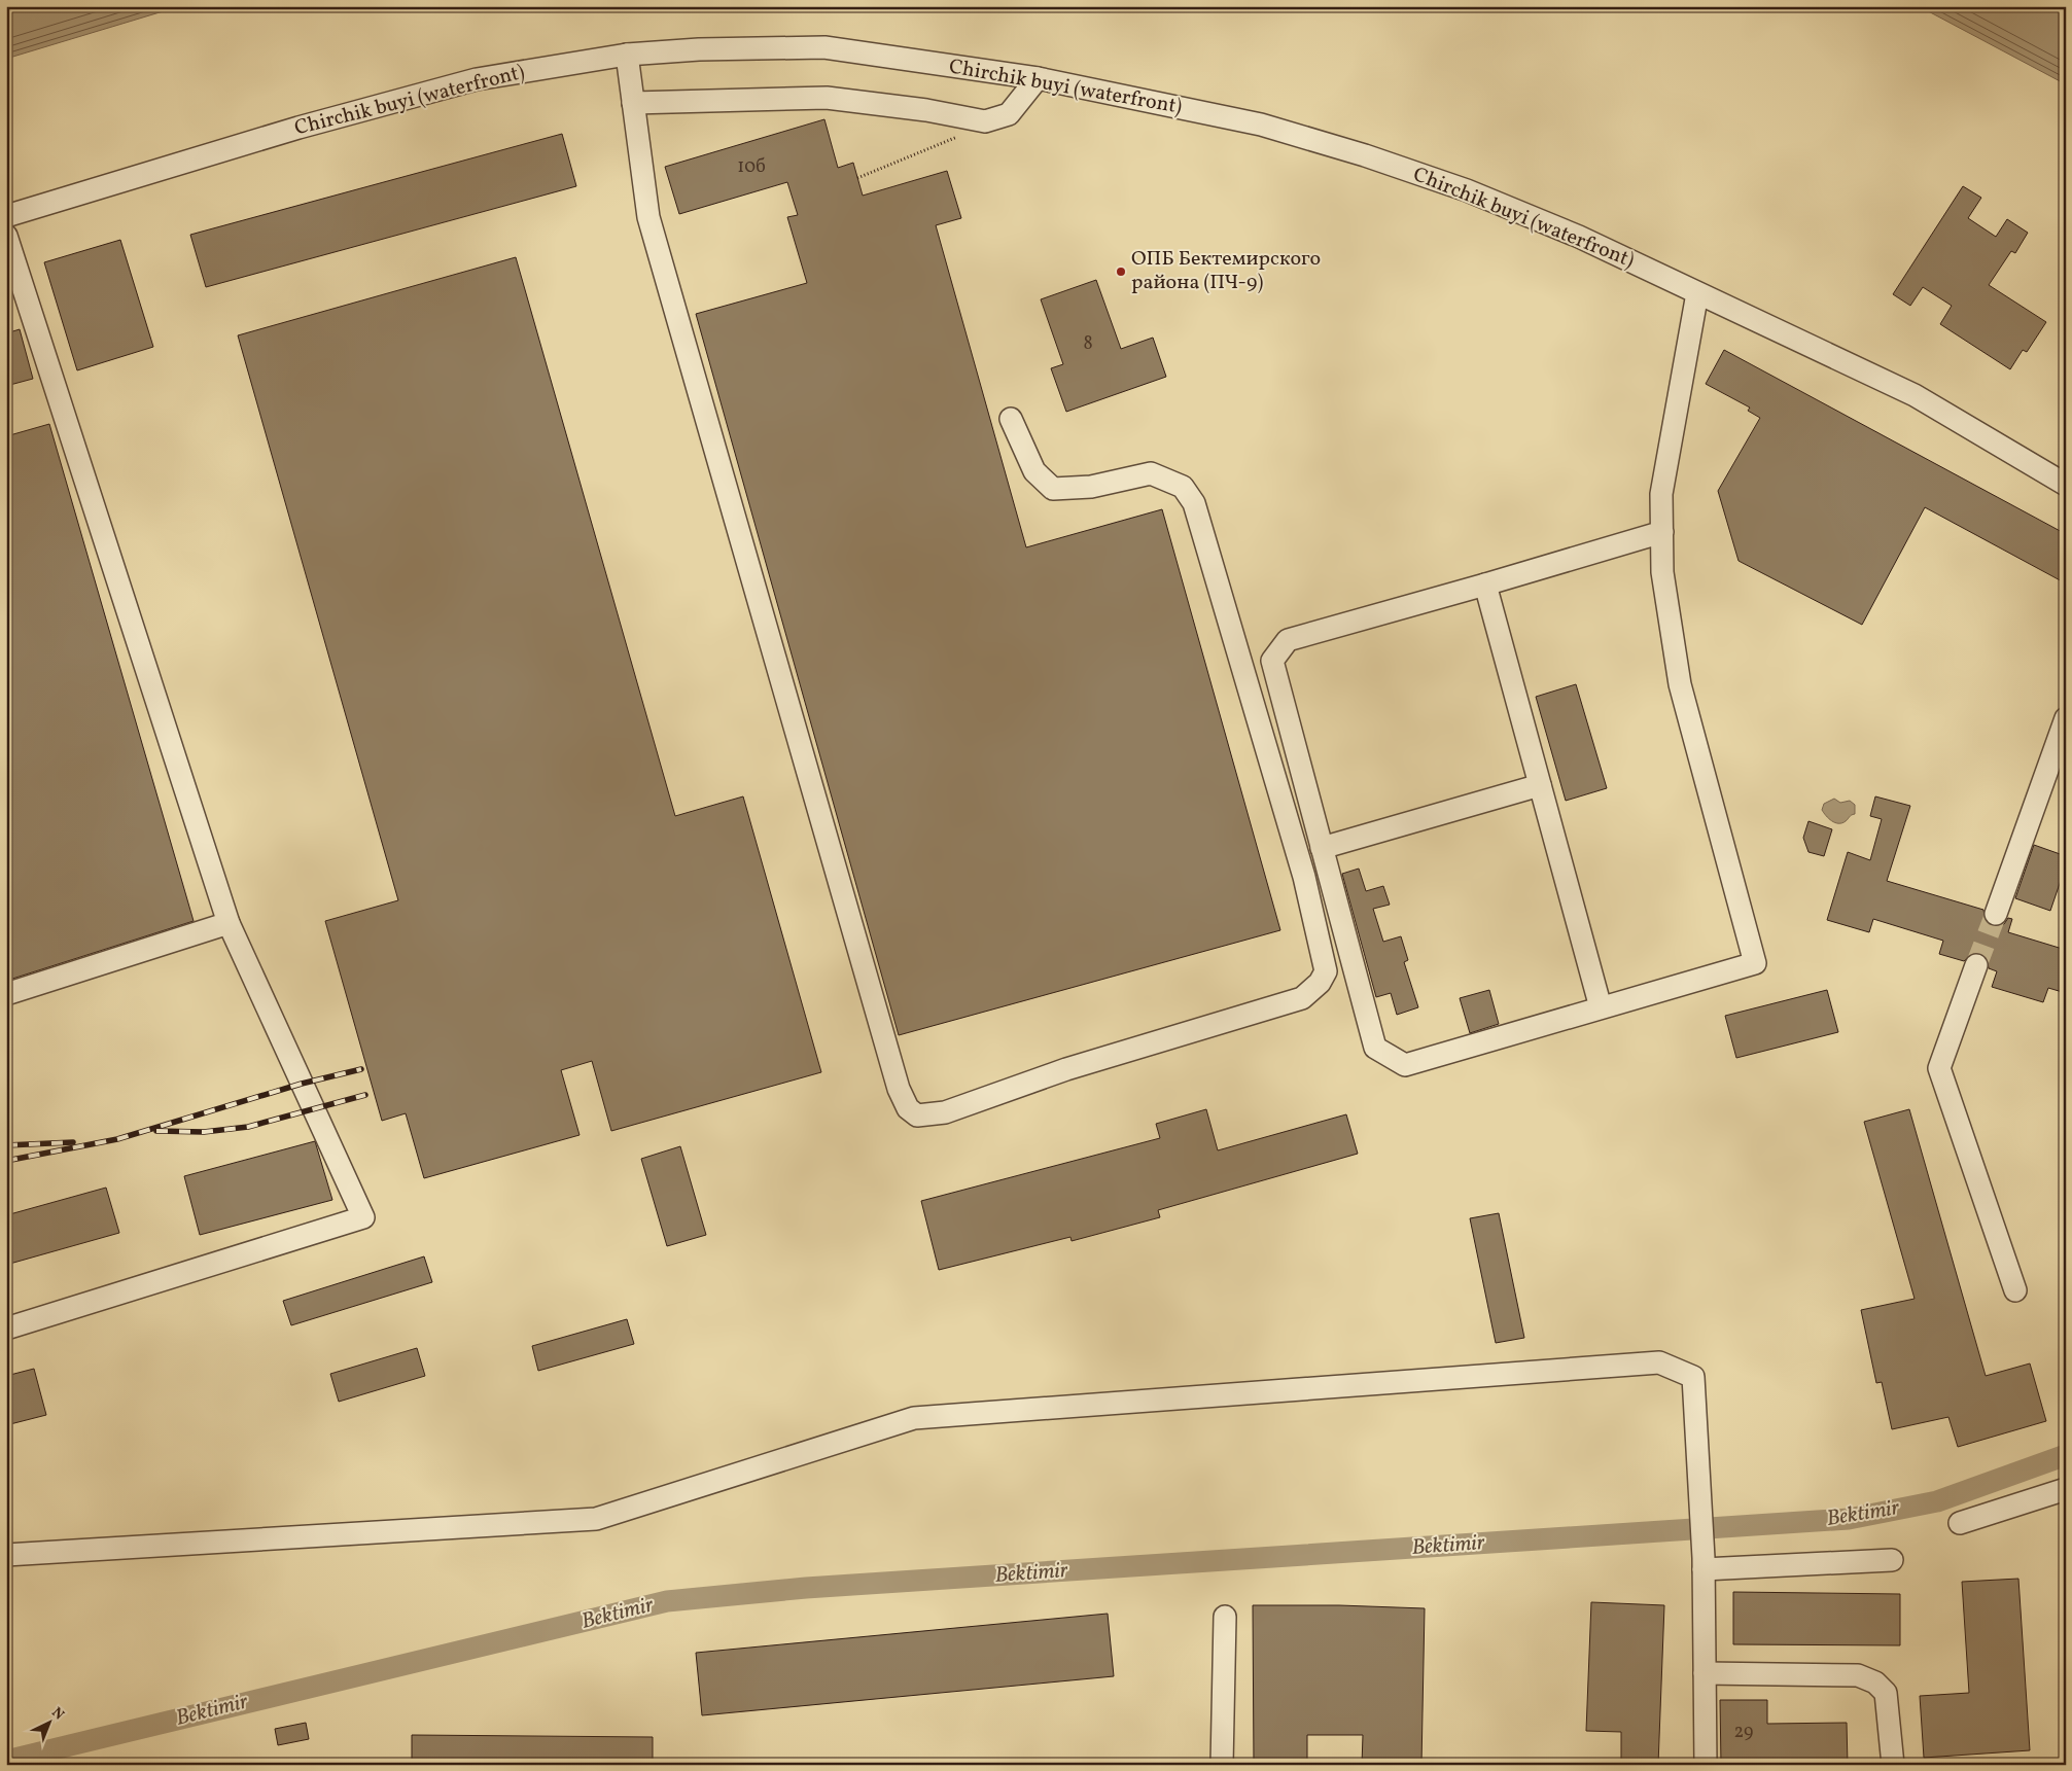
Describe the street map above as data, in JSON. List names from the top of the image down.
{
  "streets": {
    "street": ["Chirchik buyi (waterfront)"]
  },
  "water": ["Bektimir"],
  "places": ["ОПБ Бектемирского района (ПЧ-9)"],
  "house_numbers": ["10б", "8", "29"],
  "north": "top right"
}
